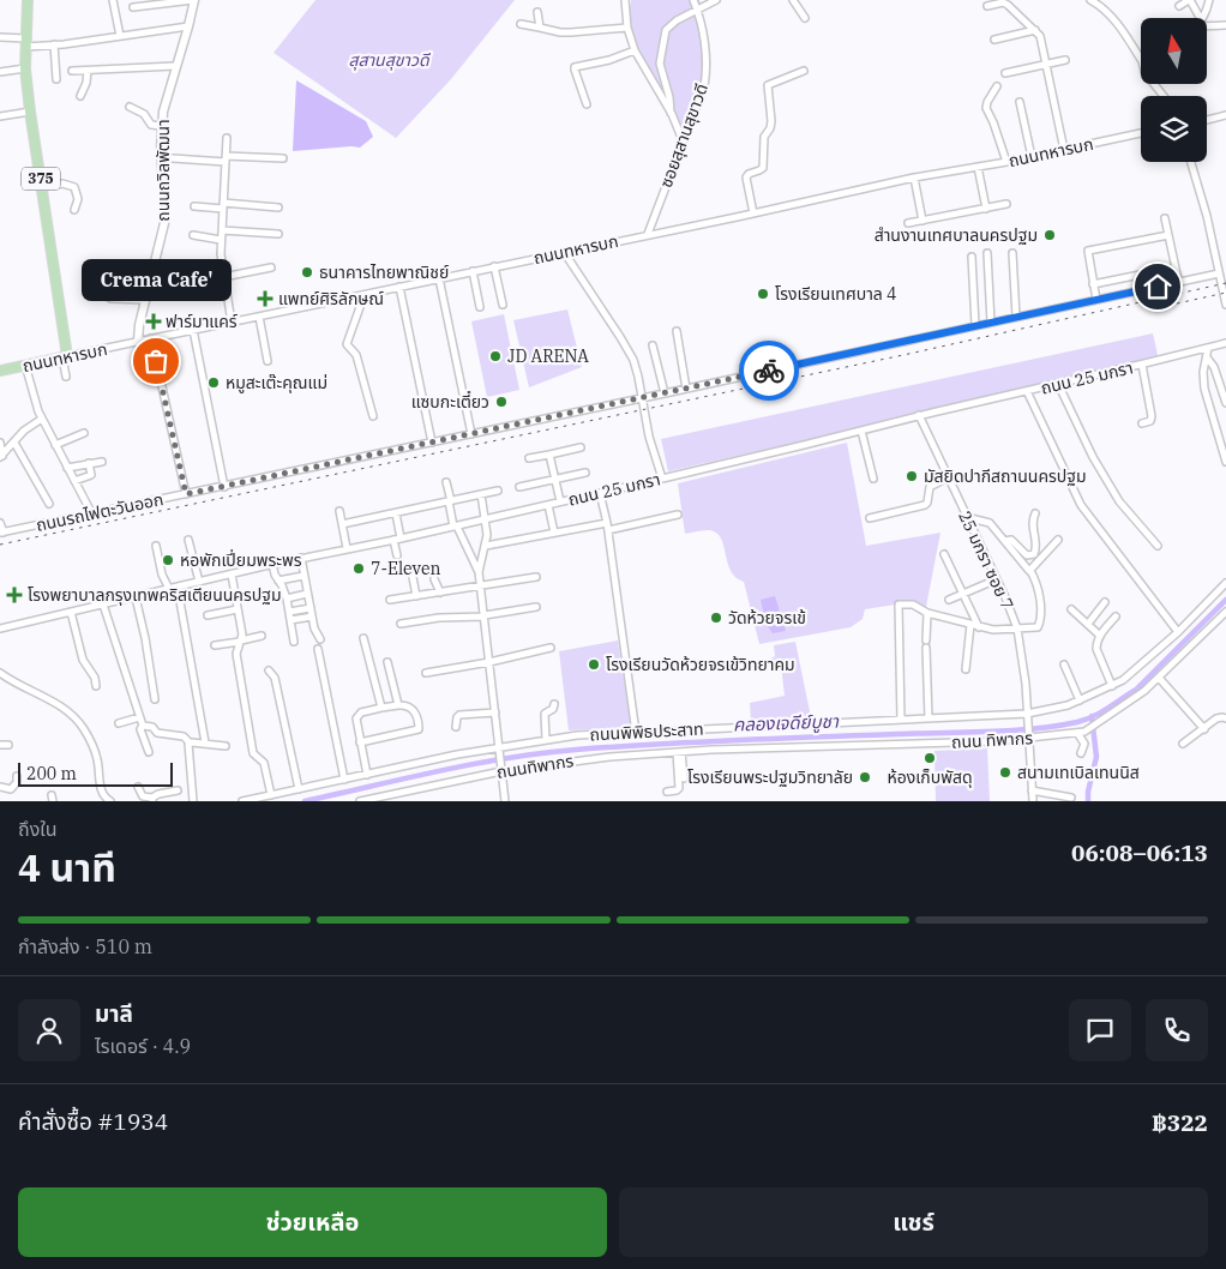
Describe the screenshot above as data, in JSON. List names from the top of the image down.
{
  "streets": {
    "main road": ["ถนนทหารบก", "375"],
    "street": [
      "ซอยสุสานสุขาวดี",
      "ถนนถวิลพัฒนา",
      "ถนน 25 มกรา",
      "ถนนรถไฟตะวันออก",
      "25 มกรา ซอย 7",
      "ถนนพิพิธประสาท",
      "ถนน ทิพากร",
      "ถนนทิพากร"
    ]
  },
  "crossings": [
    ["ซอยสุสานสุขาวดี", "ถนนทหารบก"],
    ["ถนนทหารบก", "ถนนถวิลพัฒนา"],
    ["ถนนทหารบก", "375"],
    ["ถนน 25 มกรา", "25 มกรา ซอย 7"],
    ["25 มกรา ซอย 7", "ถนนพิพิธประสาท"],
    ["25 มกรา ซอย 7", "ถนน ทิพากร"],
    ["ถนน ทิพากร", "ถนนทิพากร"]
  ],
  "water": ["คลองเจดีย์บูชา"],
  "parks": ["สุสานสุขาวดี"],
  "places": {
    "other": [
      "สำนงานเทศบาลนครปฐม",
      "ธนาคารไทยพาณิชย์",
      "โรงเรียนเทศบาล 4",
      "JD ARENA",
      "Crema Cafe'",
      "หมูสะเต๊ะคุณแม่",
      "แซบกะเตี๋ยว",
      "มัสยิดปากีสถานนครปฐม",
      "หอพักเปี่ยมพระพร",
      "7-Eleven",
      "วัดห้วยจรเข้",
      "โรงเรียนวัดห้วยจรเข้วิทยาคม",
      "ห้องเก็บพัสดุ",
      "สนามเทเบิลเทนนิส",
      "โรงเรียนพระปฐมวิทยาลัย"
    ],
    "health": ["แพทย์ศิริลักษณ์", "ฟาร์มาแคร์", "โรงพยาบาลกรุงเทพคริสเตียนนครปฐม"]
  },
  "scale_bar": "200 m",
  "north": "top",
  "page": {
    "bubble": "Crema Cafe'",
    "scale": "200 m",
    "heading": ["4 นาที", "ถึงใน", "06:08–06:13"],
    "panel": [
      "มาลี",
      "ไรเดอร์ · 4.9",
      "คำสั่งซื้อ #1934",
      "฿322"
    ],
    "bar": "กำลังส่ง · 510 m",
    "buttons": ["ช่วยเหลือ", "แชร์"]
  }
}
